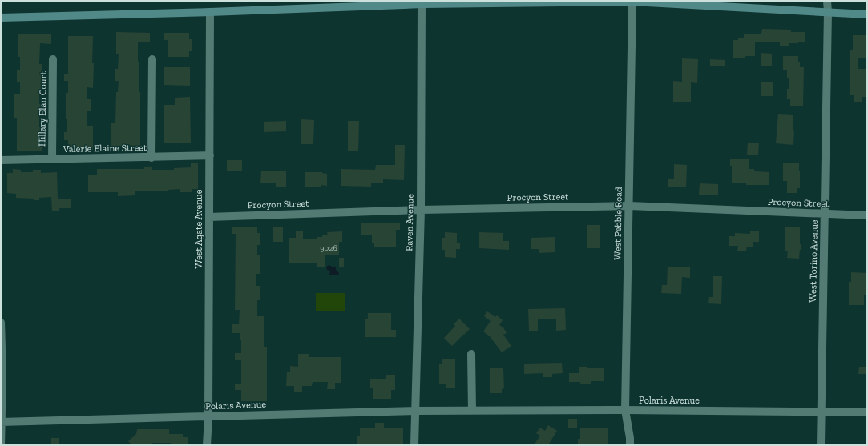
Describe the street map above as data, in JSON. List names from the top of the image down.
{
  "streets": {
    "street": [
      "Hillary Elan Court",
      "Valerie Elaine Street",
      "Procyon Street",
      "Raven Avenue",
      "West Pebble Road",
      "West Agate Avenue",
      "West Torino Avenue",
      "Polaris Avenue"
    ]
  },
  "crossings": [
    ["Hillary Elan Court", "Valerie Elaine Street"],
    ["Valerie Elaine Street", "West Agate Avenue"],
    ["Procyon Street", "Raven Avenue"],
    ["Procyon Street", "West Pebble Road"],
    ["Procyon Street", "West Agate Avenue"],
    ["Procyon Street", "West Torino Avenue"],
    ["Raven Avenue", "Polaris Avenue"],
    ["West Pebble Road", "Polaris Avenue"],
    ["West Agate Avenue", "Polaris Avenue"],
    ["West Torino Avenue", "Polaris Avenue"]
  ],
  "house_numbers": ["9026"]
}
